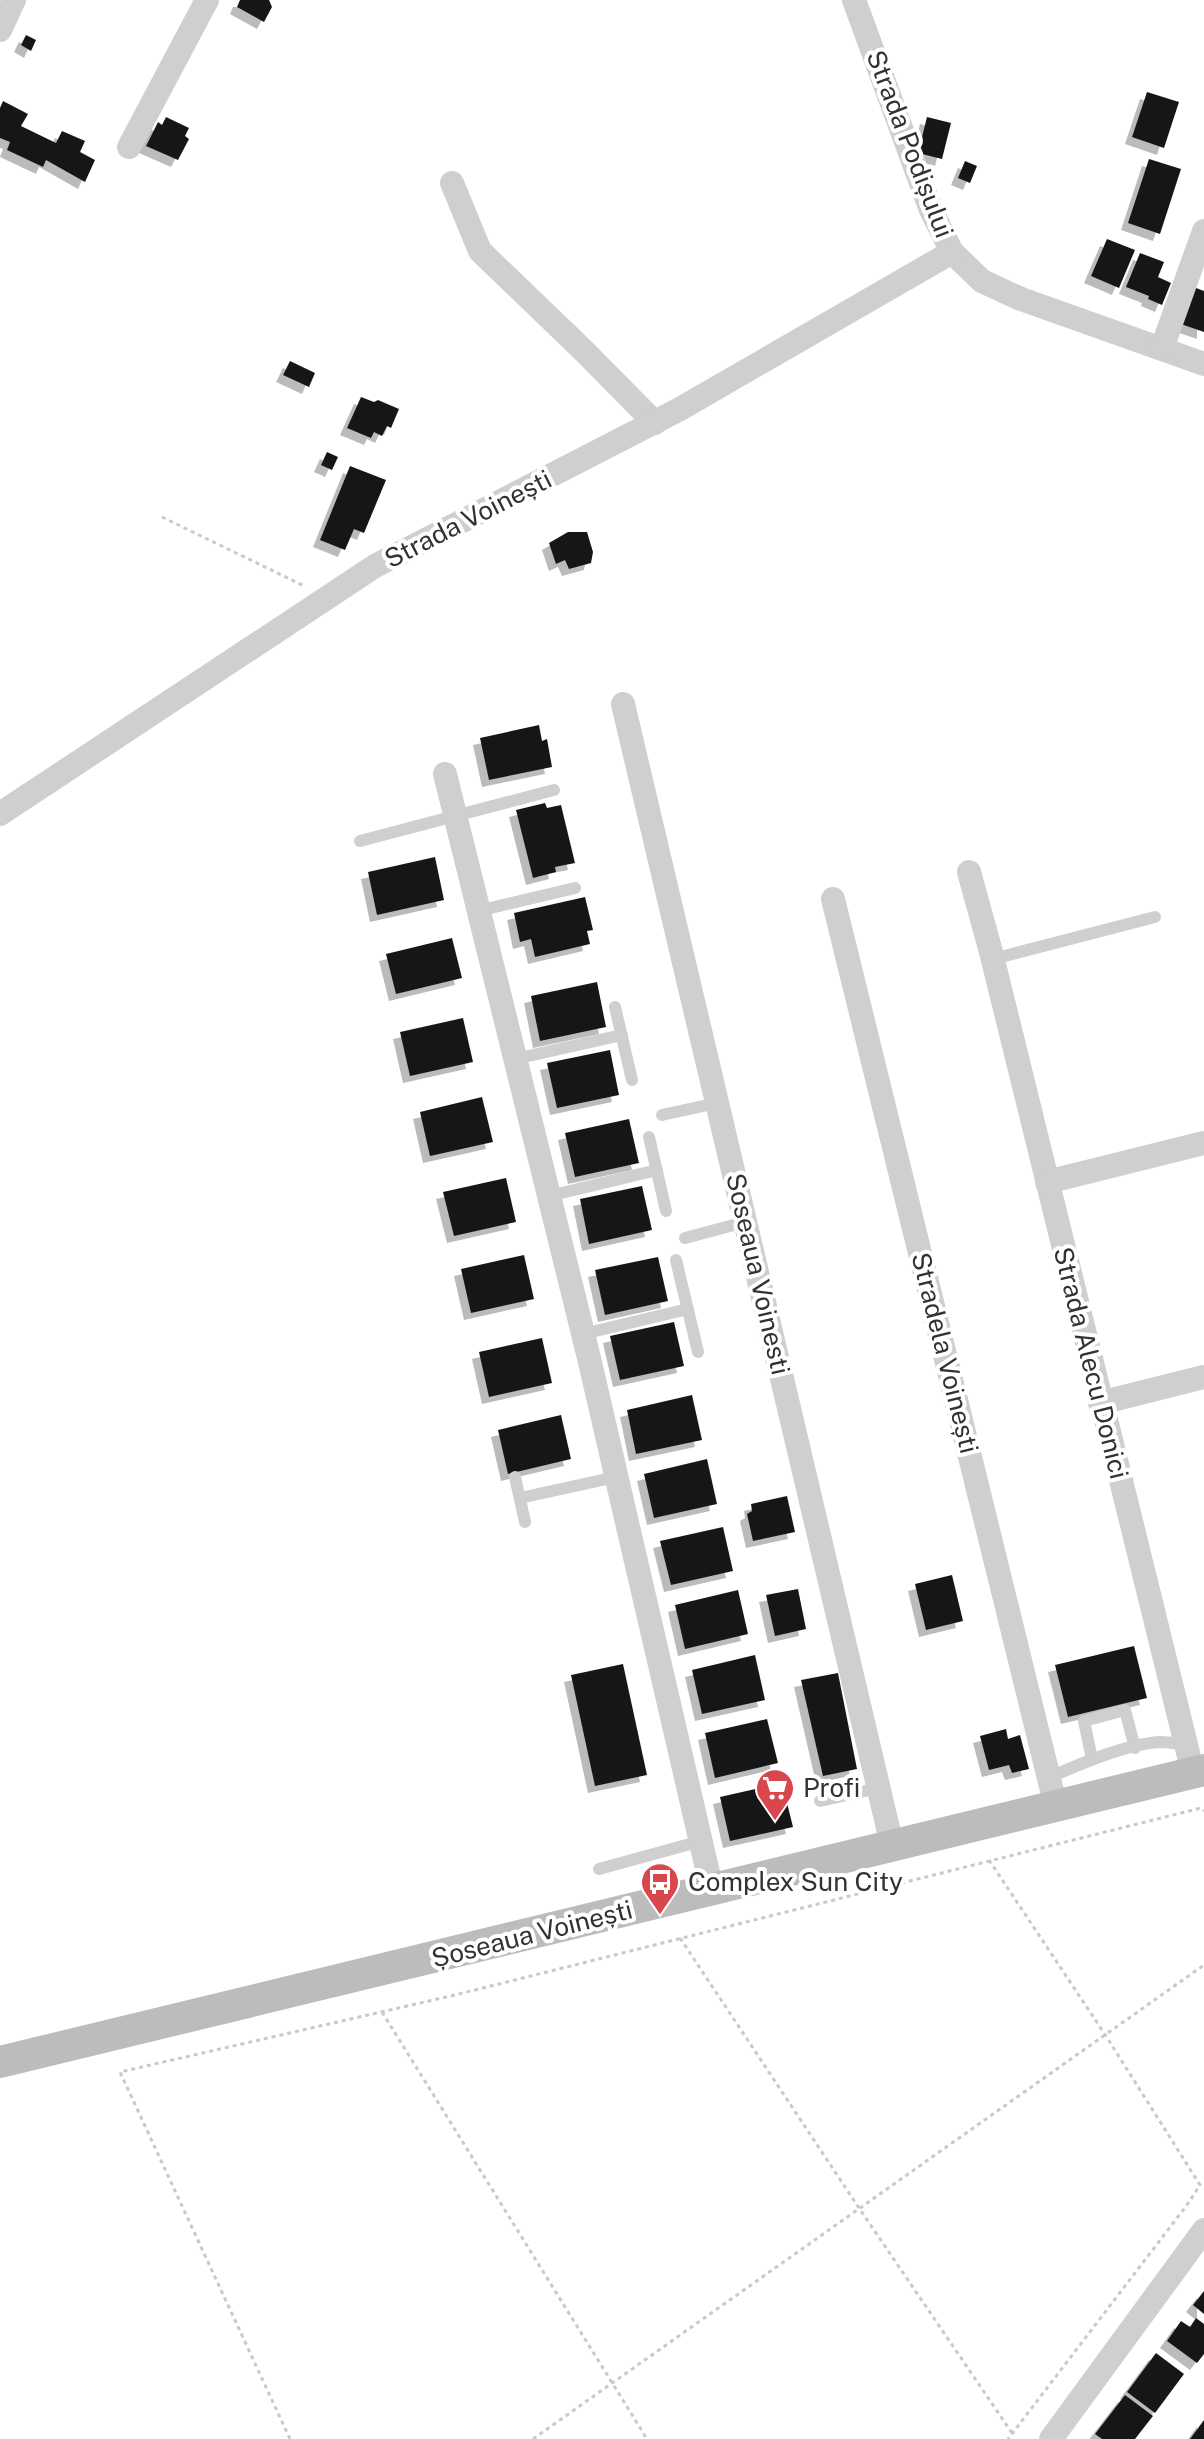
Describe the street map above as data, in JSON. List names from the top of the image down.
{
  "streets": {
    "main road": ["Șoseaua Voinești"],
    "street": [
      "Strada Podișului",
      "Strada Voinești",
      "Soseaua Voinesti",
      "Stradela Voinești",
      "Strada Alecu Donici"
    ]
  },
  "crossings": [
    ["Strada Podișului", "Strada Voinești"],
    ["Soseaua Voinesti", "Șoseaua Voinești"],
    ["Stradela Voinești", "Șoseaua Voinești"],
    ["Strada Alecu Donici", "Șoseaua Voinești"]
  ],
  "places": {
    "supermarket": ["Profi"],
    "bus stop": ["Complex Sun City"]
  }
}
